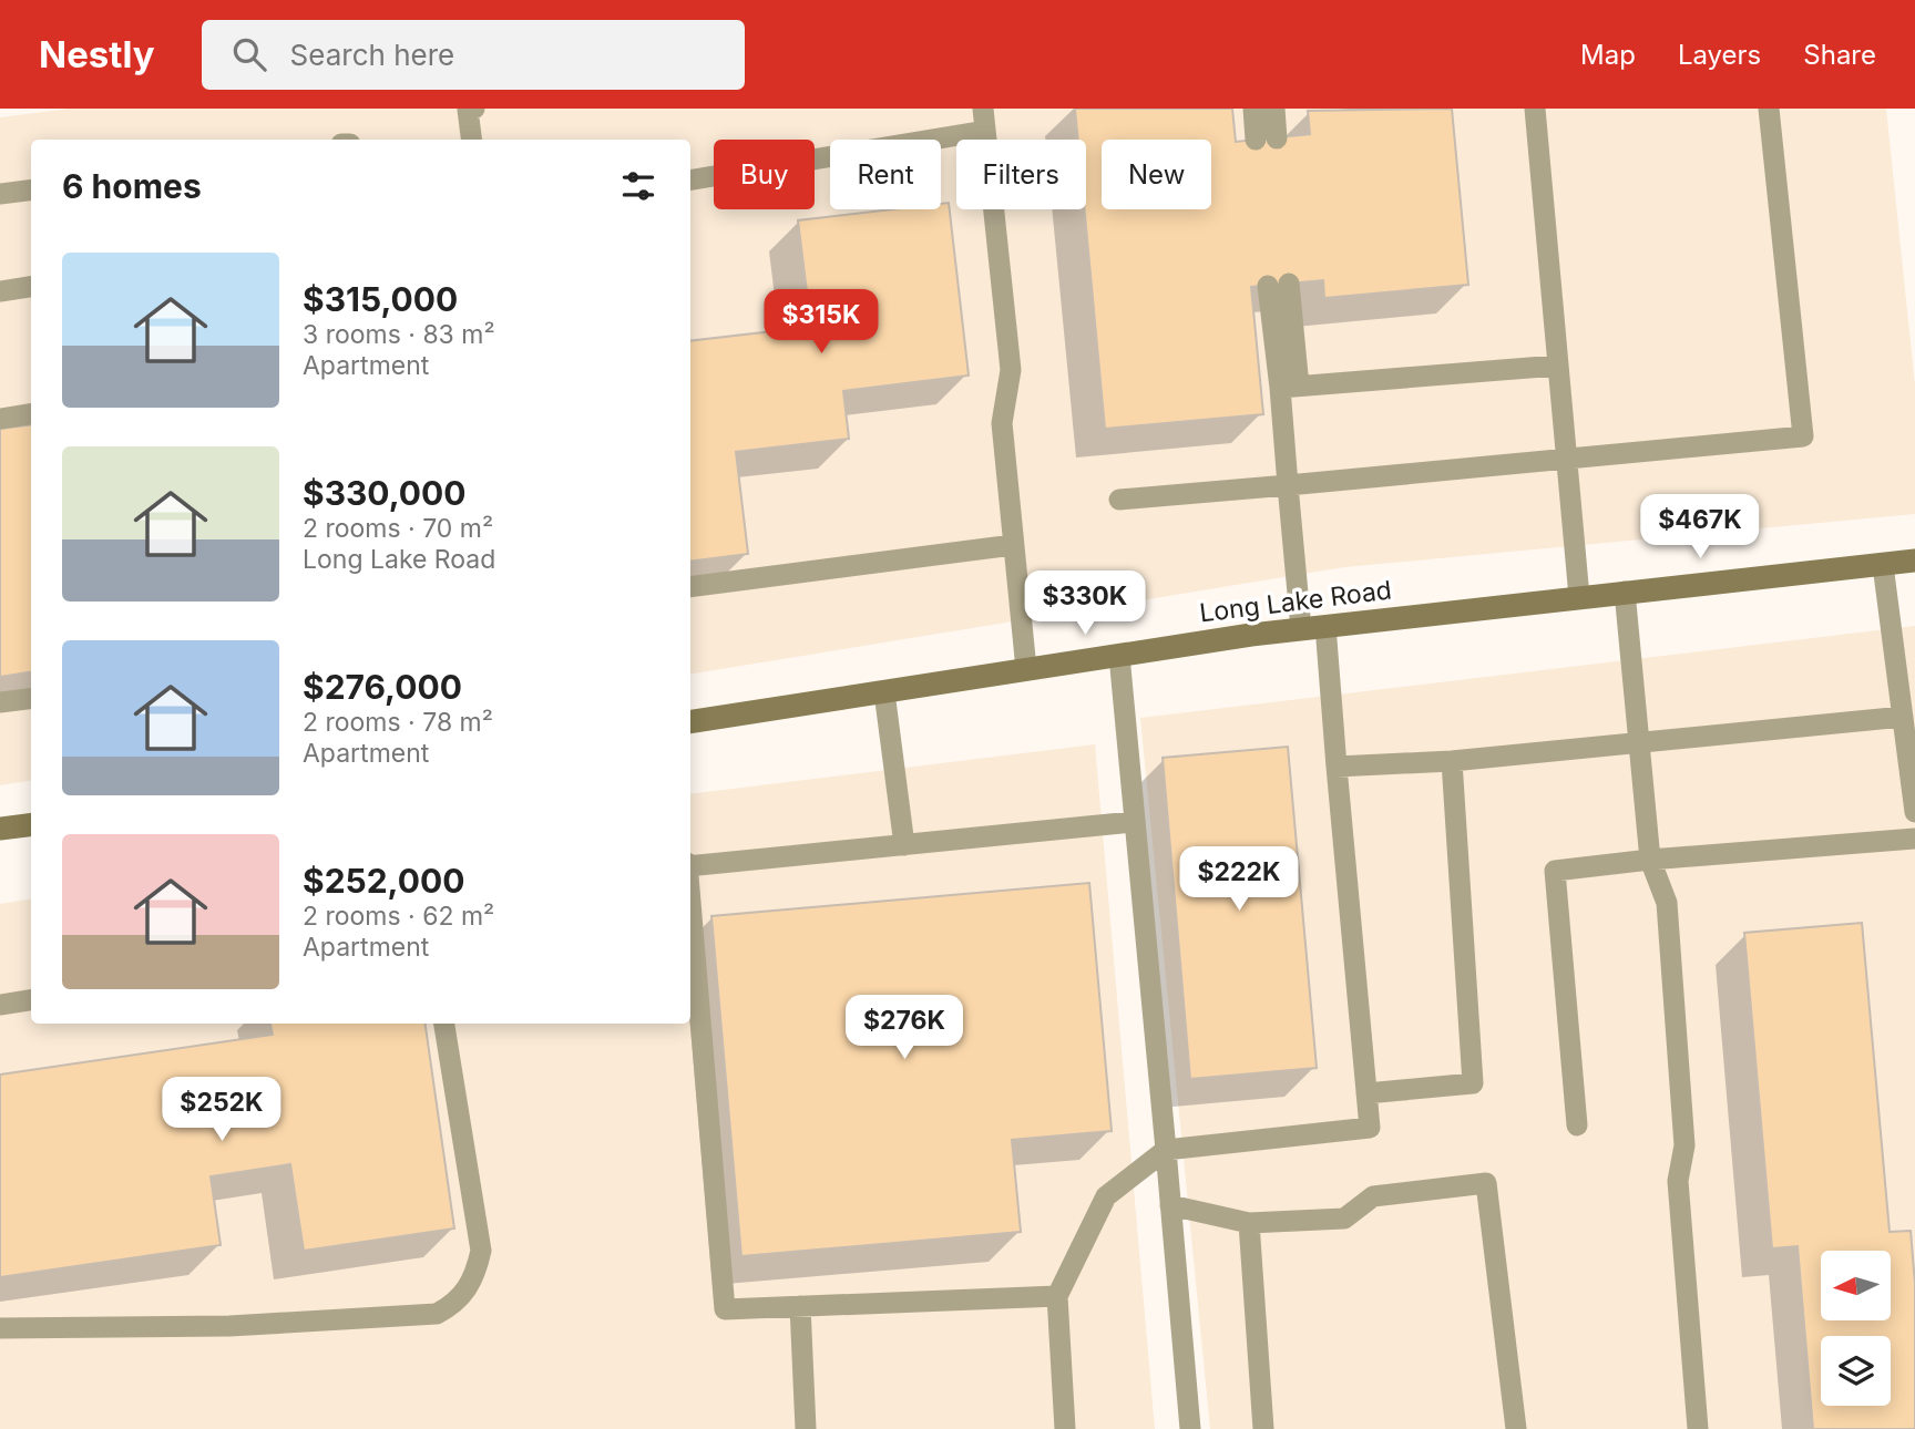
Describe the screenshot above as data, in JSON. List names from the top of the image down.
{
  "streets": {
    "street": ["Long Lake Road"]
  },
  "north": "left",
  "page": {
    "header": "Nestly",
    "search": "Search here",
    "nav": ["Map", "Layers", "Share"],
    "chip": [
      "Buy",
      "Rent",
      "Filters",
      "New"
    ],
    "heading": "6 homes",
    "list": [
      {
        "name": "$315,000",
        "note": "3 rooms · 83 m² · Apartment"
      },
      {
        "name": "$330,000",
        "note": "2 rooms · 70 m² · Long Lake Road"
      },
      {
        "name": "$276,000",
        "note": "2 rooms · 78 m² · Apartment"
      },
      {
        "name": "$252,000",
        "note": "2 rooms · 62 m² · Apartment"
      }
    ],
    "price": [
      "$315K",
      "$467K",
      "$330K",
      "$222K",
      "$276K",
      "$252K"
    ]
  }
}
